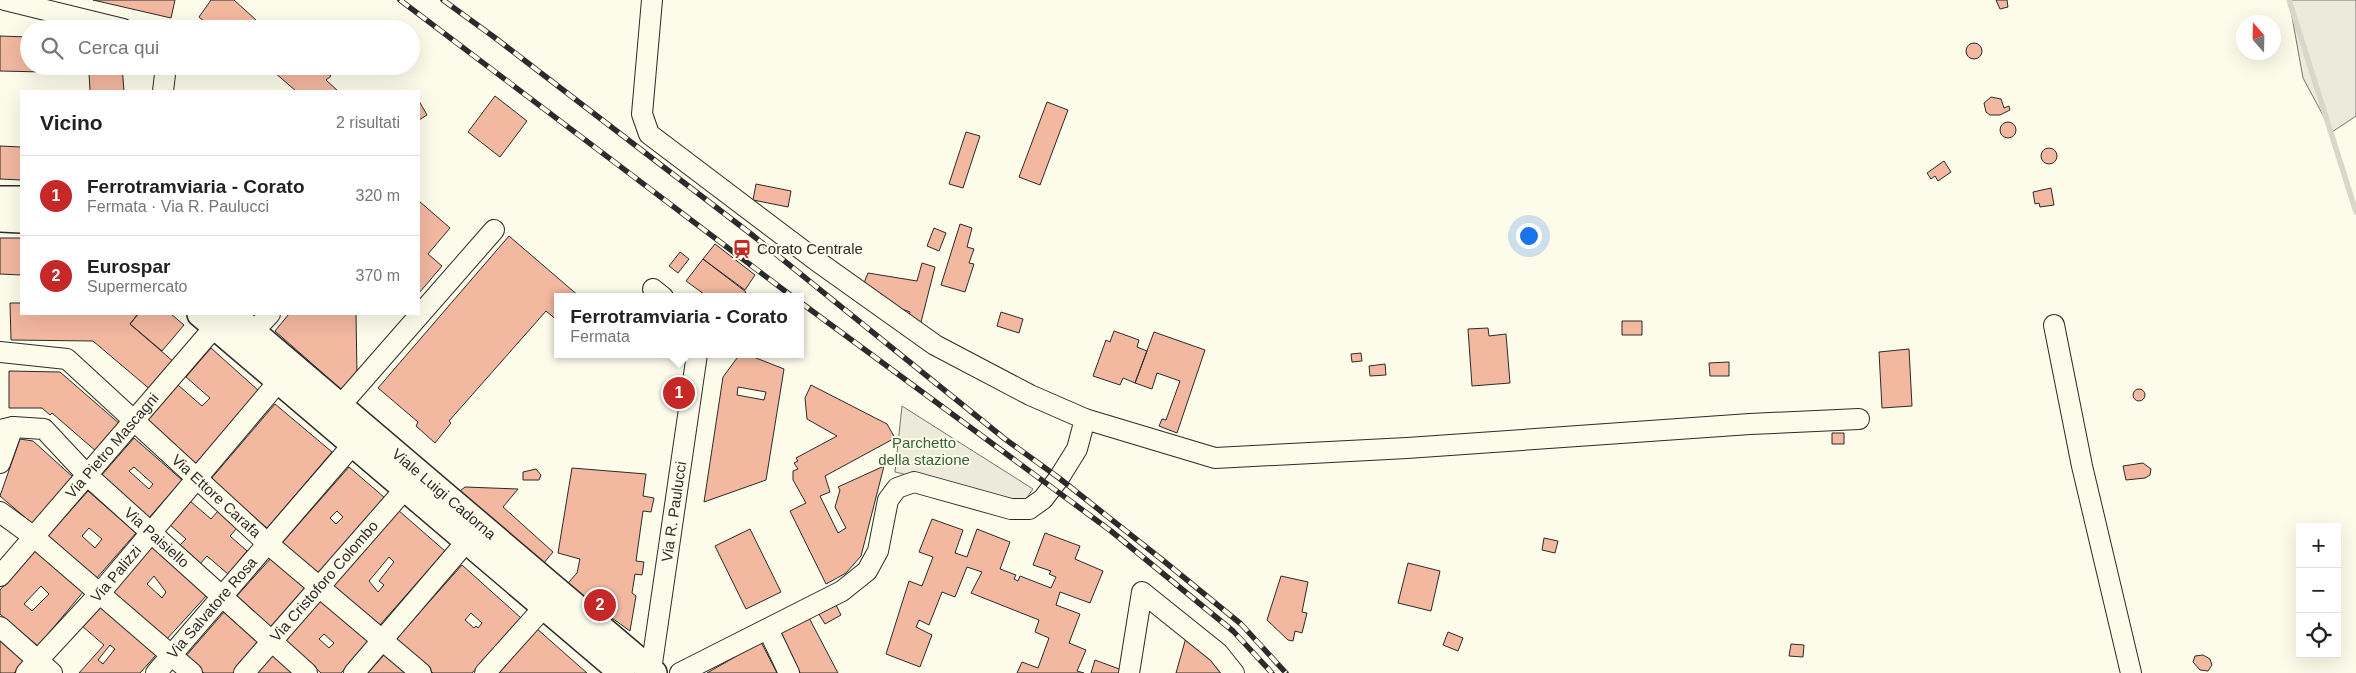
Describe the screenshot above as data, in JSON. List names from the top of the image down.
{
  "streets": {
    "main road": ["Viale Luigi Cadorna"],
    "street": [
      "Via Pietro Mascagni",
      "Via Ettore Carafa",
      "Via R. Paulucci",
      "Via Paisiello",
      "Via Palizzi",
      "Via Cristoforo Colombo",
      "Via Salvatore Rosa"
    ]
  },
  "crossings": [
    ["Via Pietro Mascagni", "Viale Luigi Cadorna"],
    ["Via Pietro Mascagni", "Via Ettore Carafa"],
    ["Via Pietro Mascagni", "Via Paisiello"],
    ["Viale Luigi Cadorna", "Via R. Paulucci"],
    ["Viale Luigi Cadorna", "Via Palizzi"],
    ["Viale Luigi Cadorna", "Via Cristoforo Colombo"],
    ["Viale Luigi Cadorna", "Via Salvatore Rosa"],
    ["Via Ettore Carafa", "Via Palizzi"],
    ["Via Ettore Carafa", "Via Cristoforo Colombo"],
    ["Via Ettore Carafa", "Via Salvatore Rosa"],
    ["Via Paisiello", "Via Palizzi"],
    ["Via Paisiello", "Via Cristoforo Colombo"],
    ["Via Paisiello", "Via Salvatore Rosa"]
  ],
  "parks": ["Parchetto della stazione"],
  "places": {
    "station": ["Corato Centrale"]
  },
  "north": "top",
  "page": {
    "search": "Cerca qui",
    "heading": ["Vicino", "2 risultati"],
    "list": [
      {
        "mark": "1",
        "name": "Ferrotramviaria - Corato",
        "note": "Fermata · Via R. Paulucci",
        "value": "320 m"
      },
      {
        "mark": "2",
        "name": "Eurospar",
        "note": "Supermercato",
        "value": "370 m"
      }
    ],
    "popup": ["Ferrotramviaria - Corato", "Fermata"],
    "pins": ["1", "2"],
    "map_buttons": ["+", "−"]
  }
}
